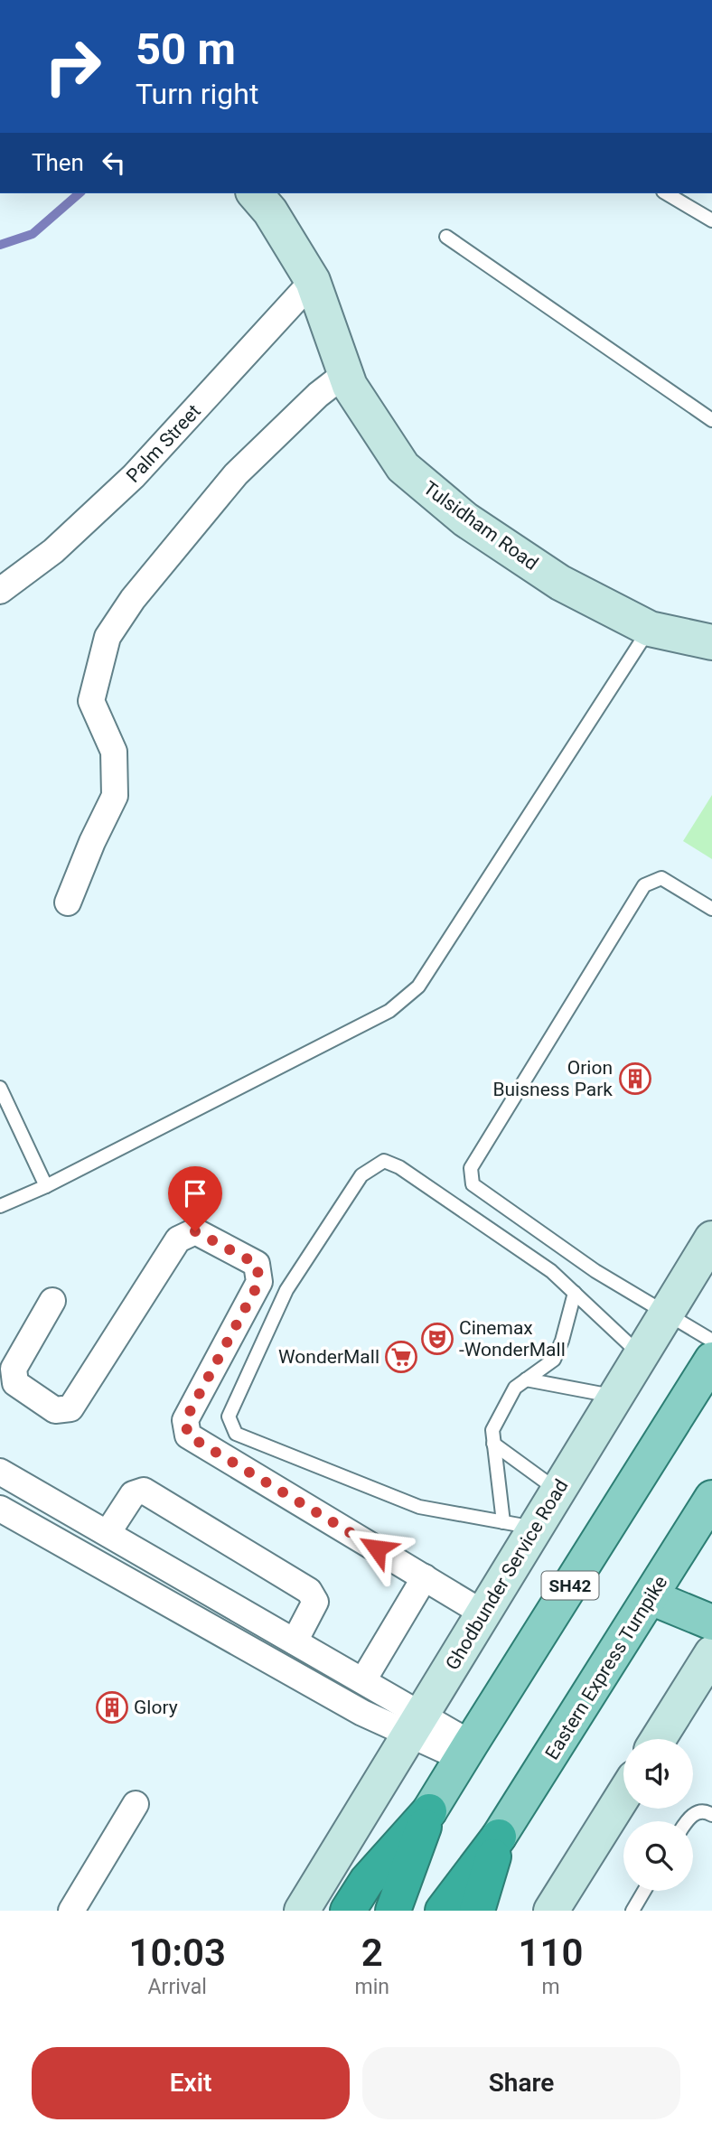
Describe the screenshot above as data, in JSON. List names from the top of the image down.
{
  "streets": {
    "highway": ["SH42"],
    "main road": ["Eastern Express Turnpike"],
    "street": ["Palm Street", "Tulsidham Road", "Ghodbunder Service Road"]
  },
  "crossings": [
    ["Palm Street", "Tulsidham Road"]
  ],
  "places": {
    "building": ["Orion Buisness Park", "Glory"],
    "theatre": ["Cinemax -WonderMall"],
    "supermarket": ["WonderMall"]
  },
  "page": {
    "turn": ["50 m", "Turn right"],
    "then": "Then",
    "eta": [
      "10:03",
      "Arrival",
      "2",
      "min",
      "110",
      "m"
    ],
    "buttons": ["Exit", "Share"]
  }
}
